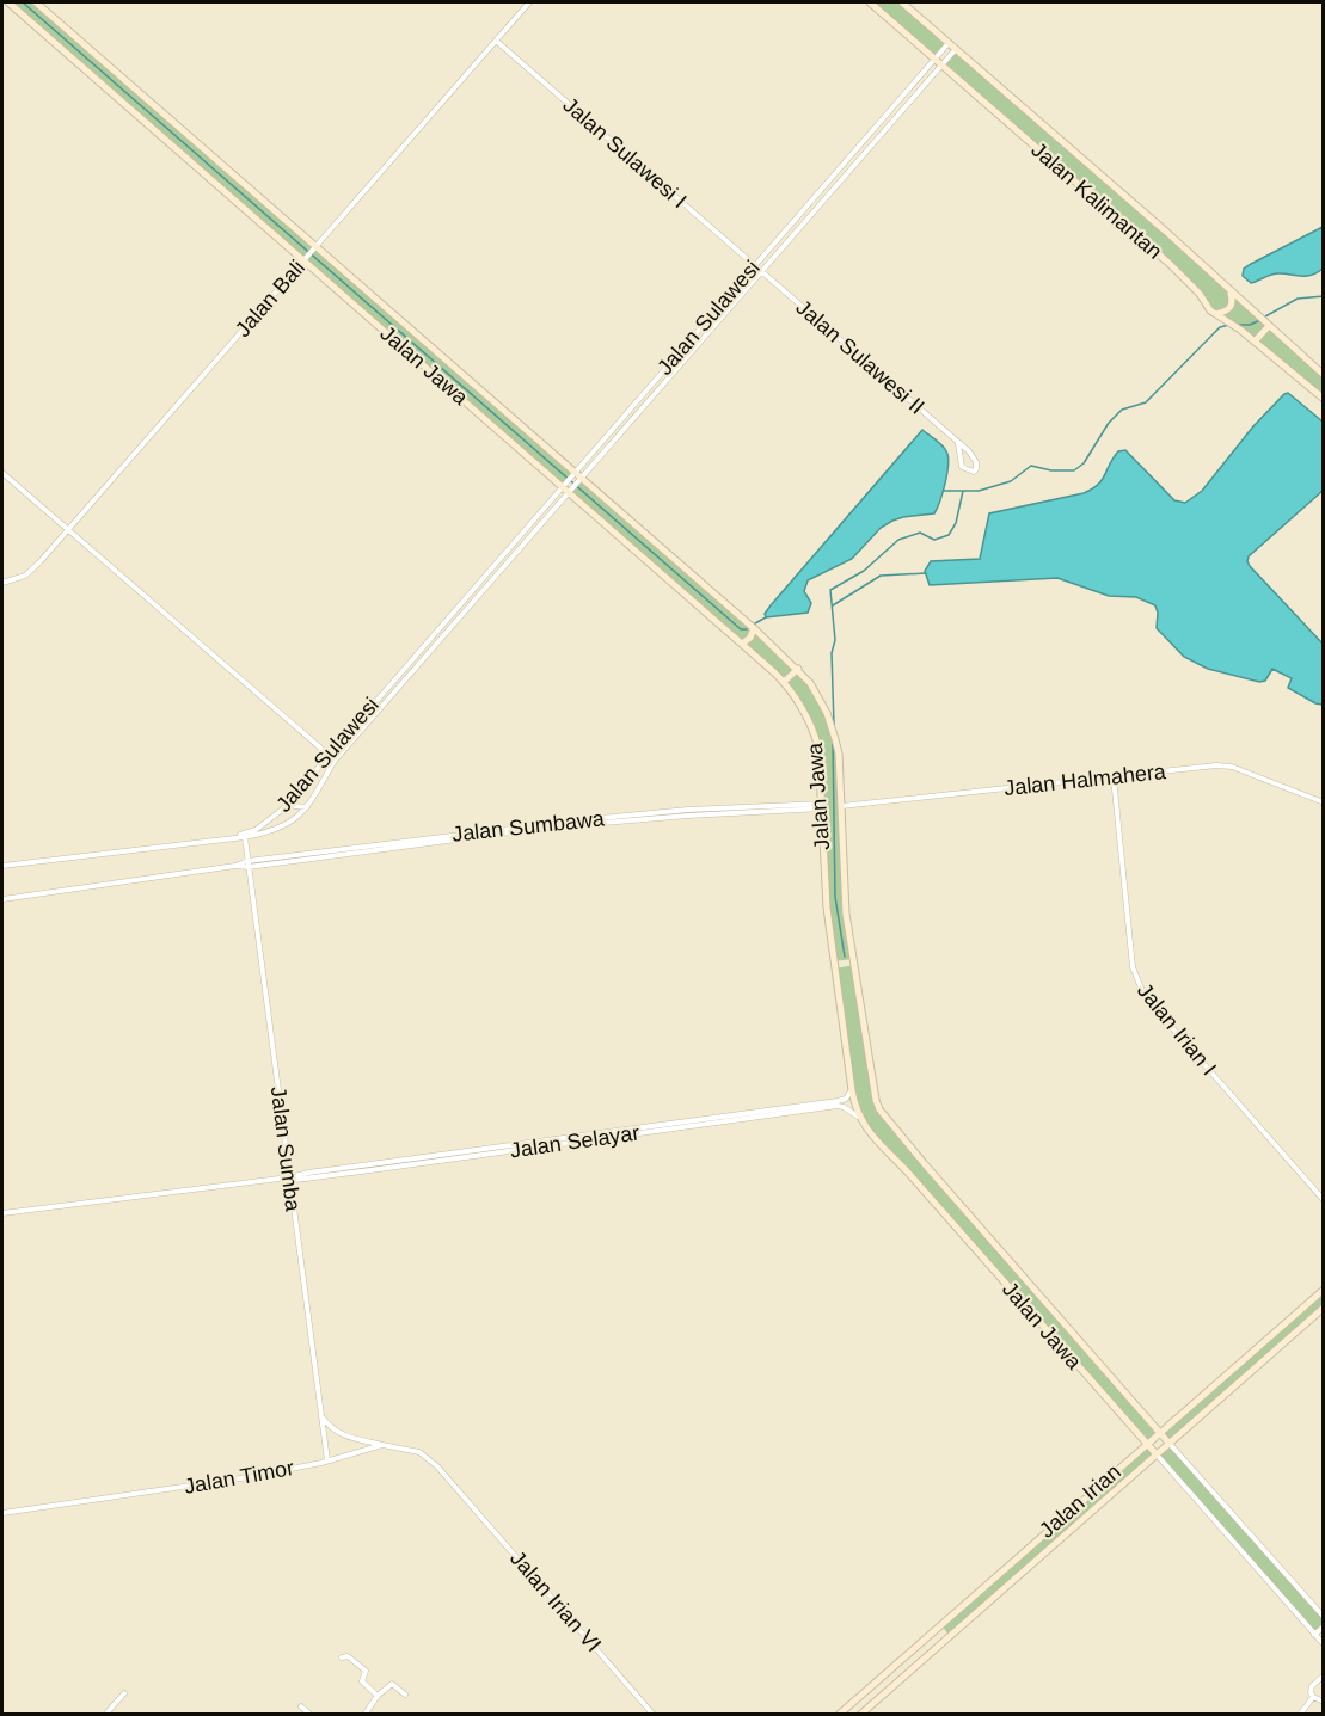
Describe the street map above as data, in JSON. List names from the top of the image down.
{
  "streets": {
    "street": [
      "Jalan Sulawesi I",
      "Jalan Kalimantan",
      "Jalan Bali",
      "Jalan Sulawesi",
      "Jalan Sulawesi II",
      "Jalan Jawa",
      "Jalan Halmahera",
      "Jalan Sumbawa",
      "Jalan Irian I",
      "Jalan Selayar",
      "Jalan Sumba",
      "Jalan Timor",
      "Jalan Irian",
      "Jalan Irian VI"
    ]
  },
  "crossings": [
    ["Jalan Sulawesi I", "Jalan Bali"],
    ["Jalan Sulawesi I", "Jalan Sulawesi"],
    ["Jalan Sulawesi I", "Jalan Sulawesi II"],
    ["Jalan Kalimantan", "Jalan Sulawesi"],
    ["Jalan Bali", "Jalan Jawa"],
    ["Jalan Sulawesi", "Jalan Sulawesi II"],
    ["Jalan Sulawesi", "Jalan Jawa"],
    ["Jalan Sulawesi", "Jalan Sumba"],
    ["Jalan Jawa", "Jalan Halmahera"],
    ["Jalan Jawa", "Jalan Sumbawa"],
    ["Jalan Jawa", "Jalan Selayar"],
    ["Jalan Jawa", "Jalan Irian"],
    ["Jalan Halmahera", "Jalan Irian I"],
    ["Jalan Sumbawa", "Jalan Sumba"],
    ["Jalan Selayar", "Jalan Sumba"],
    ["Jalan Sumba", "Jalan Timor"],
    ["Jalan Timor", "Jalan Irian VI"]
  ]
}
